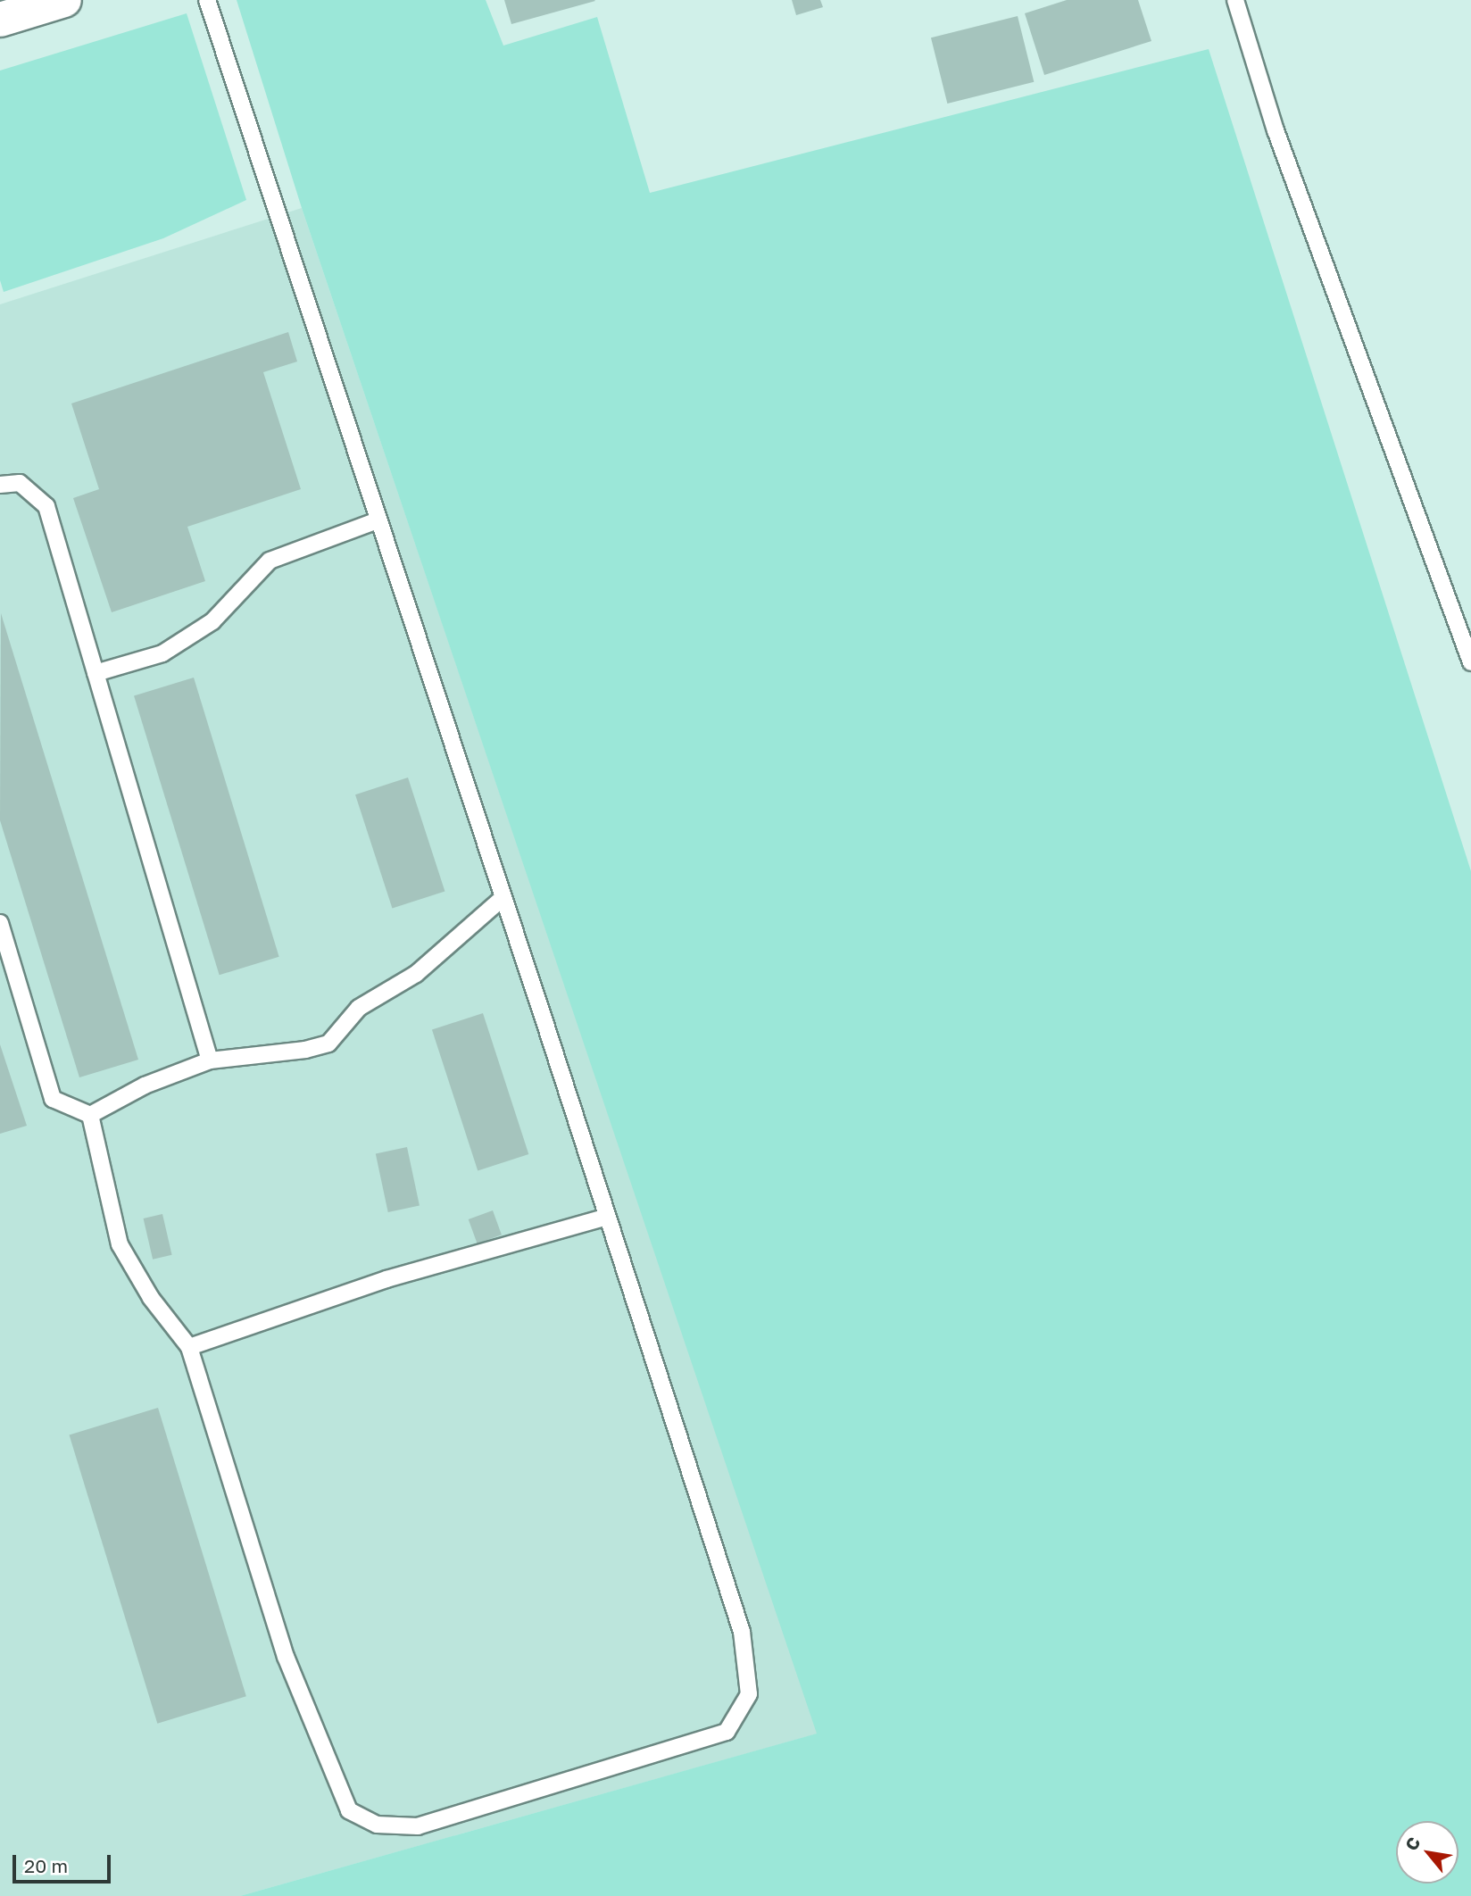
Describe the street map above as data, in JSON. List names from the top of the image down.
{
  "scale_bar": "20 m",
  "north": "top left"
}
